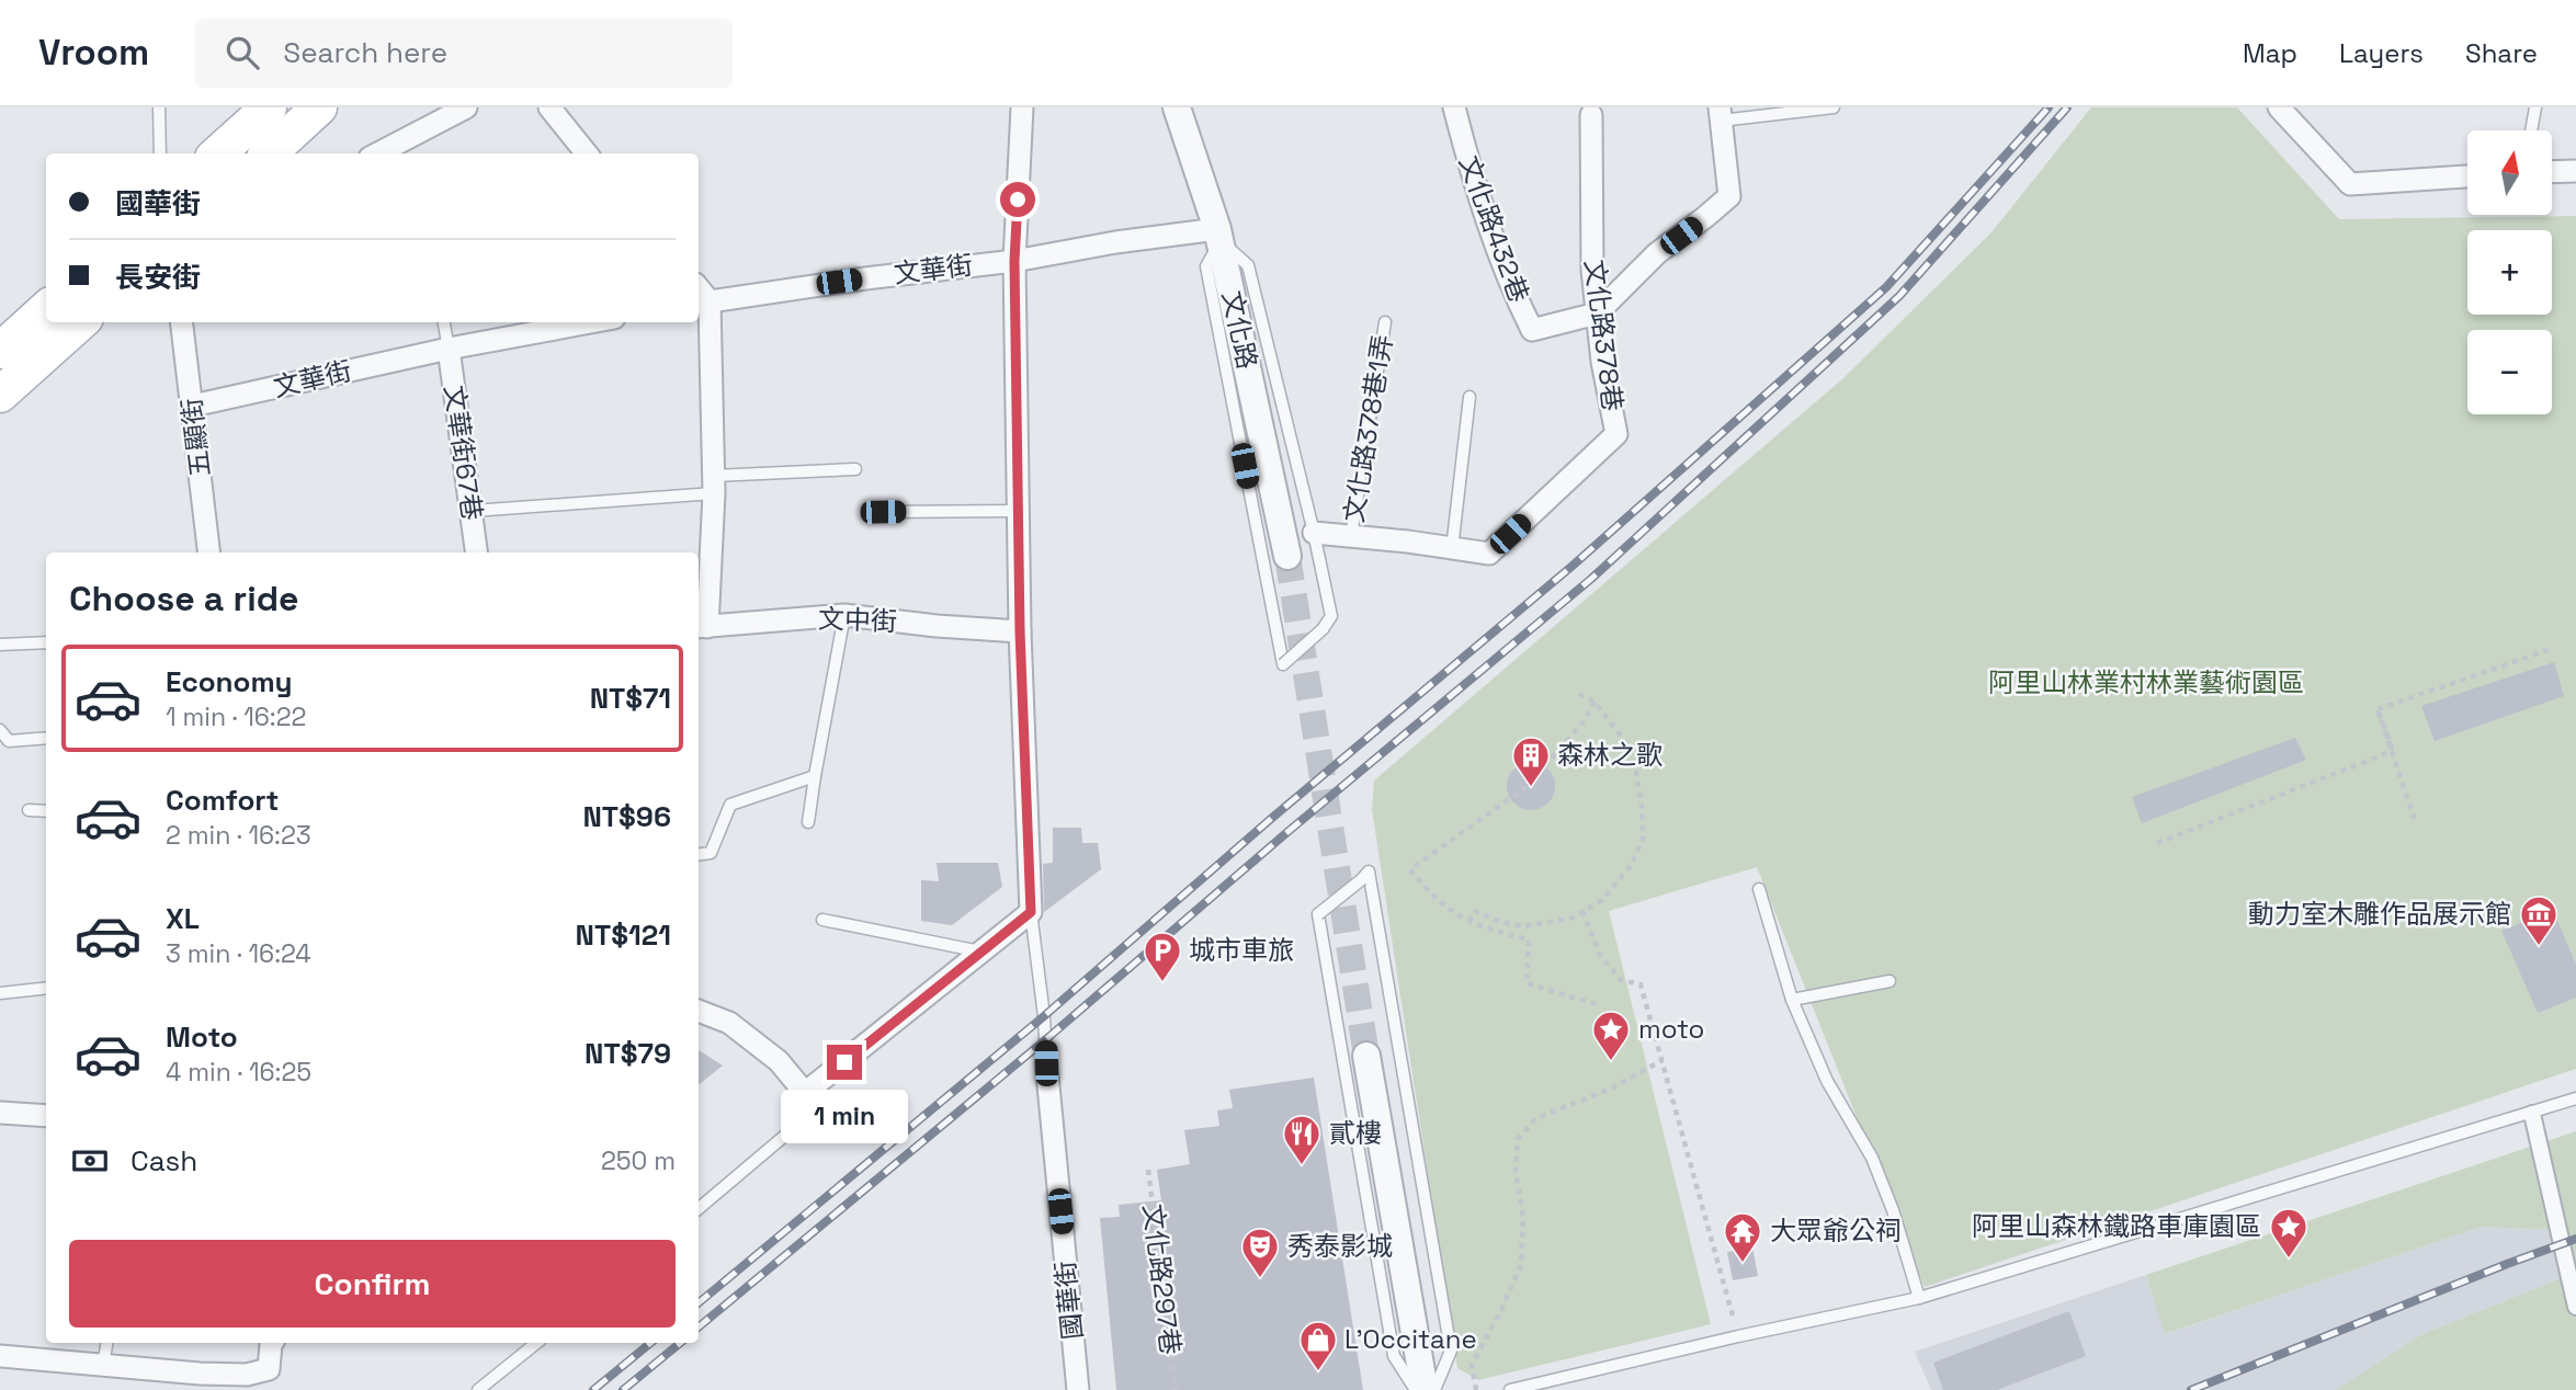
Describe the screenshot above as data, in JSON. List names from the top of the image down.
{
  "streets": {
    "street": [
      "文化路432巷",
      "文華街",
      "文化路",
      "文化路378巷",
      "五顯街",
      "文華街67巷",
      "文中街",
      "國華街"
    ],
    "lane": ["文化路378巷1弄"],
    "path": ["文化路297巷"]
  },
  "crossings": [
    ["文化路432巷", "文化路378巷"],
    ["文華街", "文化路"],
    ["文華街", "五顯街"],
    ["文華街", "文華街67巷"],
    ["文華街", "國華街"],
    ["文化路378巷", "文化路378巷1弄"],
    ["文中街", "國華街"]
  ],
  "parks": ["阿里山林業村林業藝術園區"],
  "places": {
    "building": ["森林之歌"],
    "museum": ["動力室木雕作品展示館"],
    "parking": ["城市車旅"],
    "place": ["moto", "阿里山森林鐵路車庫園區"],
    "restaurant": ["貳樓"],
    "temple": ["大眾爺公祠"],
    "theatre": ["秀泰影城"],
    "shop": ["L'Occitane"]
  },
  "north": "top",
  "page": {
    "header": "Vroom",
    "search": "Search here",
    "nav": ["Map", "Layers", "Share"],
    "map_buttons": ["+", "−"],
    "banner": ["國華街", "長安街"],
    "heading": "Choose a ride",
    "list": [
      {
        "name": "Economy",
        "note": "1 min · 16:22",
        "value": "NT$71"
      },
      {
        "name": "Comfort",
        "note": "2 min · 16:23",
        "value": "NT$96"
      },
      {
        "name": "XL",
        "note": "3 min · 16:24",
        "value": "NT$121"
      },
      {
        "name": "Moto",
        "note": "4 min · 16:25",
        "value": "NT$79"
      }
    ],
    "bubble": "1 min",
    "pay": ["Cash", "250 m"],
    "buttons": "Confirm"
  }
}
